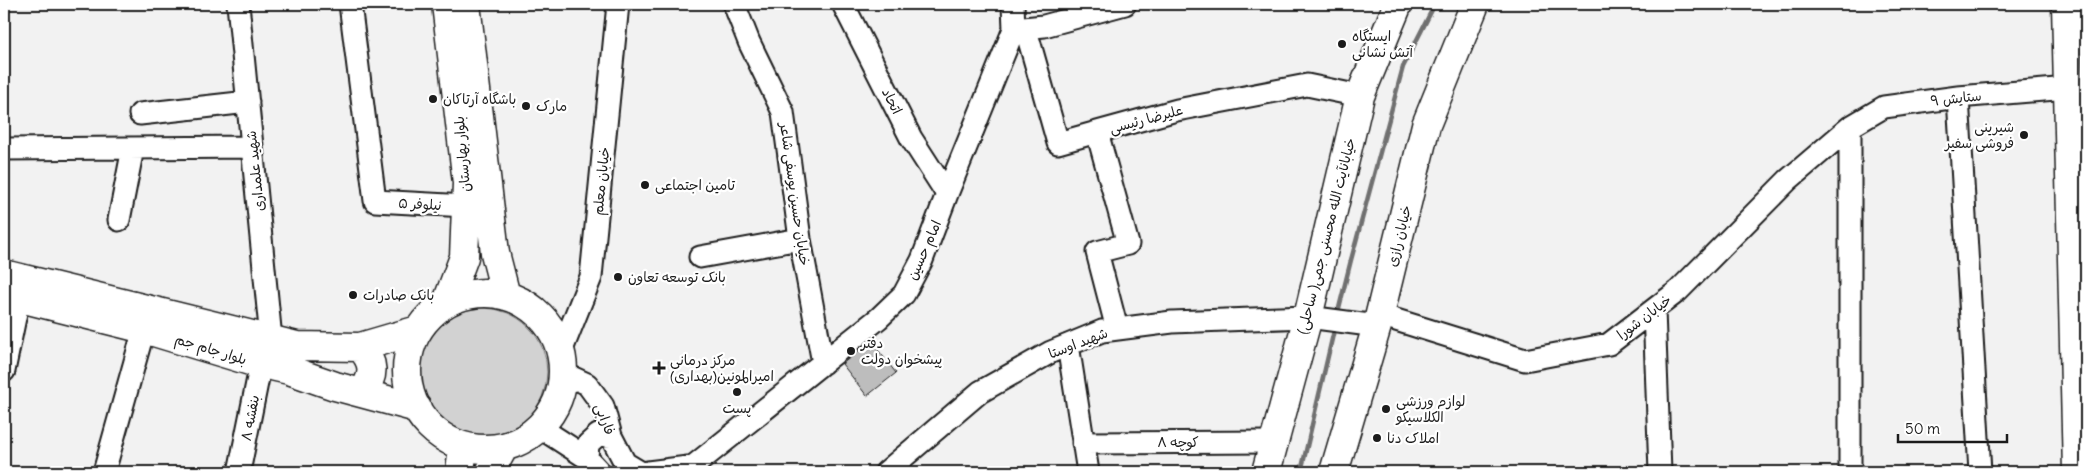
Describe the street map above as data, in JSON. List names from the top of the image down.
{
  "streets": {
    "main road": [
      "بلوار بهارستان",
      "خیابانآیت الله محسنی جمی( ساحلی)",
      "خیابان رازی",
      "بلوار جام جم"
    ],
    "street": [
      "ستایش ۹",
      "اتحاد",
      "علیرضا رئیسی",
      "شهید علمداری",
      "خیابان معلم",
      "خیابان حسین یوسفی شاعر",
      "نیلوفر ۵",
      "امام حسین",
      "خیابان شورا",
      "شهید اوستا",
      "بنفشه ۸",
      "فارابی",
      "کوچه ۸"
    ]
  },
  "crossings": [
    ["ستایش ۹", "خیابان شورا"],
    ["اتحاد", "امام حسین"],
    ["علیرضا رئیسی", "خیابانآیت الله محسنی جمی( ساحلی)"],
    ["علیرضا رئیسی", "شهید اوستا"],
    ["بلوار بهارستان", "خیابان معلم"],
    ["بلوار بهارستان", "نیلوفر ۵"],
    ["بلوار بهارستان", "بلوار جام جم"],
    ["بلوار بهارستان", "فارابی"],
    ["شهید علمداری", "بلوار جام جم"],
    ["شهید علمداری", "بنفشه ۸"],
    ["خیابان معلم", "بلوار جام جم"],
    ["خیابان معلم", "فارابی"],
    ["خیابان حسین یوسفی شاعر", "امام حسین"],
    ["خیابانآیت الله محسنی جمی( ساحلی)", "خیابان شورا"],
    ["خیابانآیت الله محسنی جمی( ساحلی)", "شهید اوستا"],
    ["خیابانآیت الله محسنی جمی( ساحلی)", "کوچه ۸"],
    ["خیابان رازی", "خیابان شورا"],
    ["خیابان شورا", "شهید اوستا"],
    ["بلوار جام جم", "بنفشه ۸"],
    ["بلوار جام جم", "فارابی"]
  ],
  "places": {
    "other": [
      "ایستگاه آتش نشانی",
      "باشگاه آرتاکان",
      "مارک",
      "شیرینی فروشی سفیر",
      "تامین اجتماعی",
      "بانک توسعه تعاون",
      "بانک صادرات",
      "دفتر پیشخوان دولت",
      "پست",
      "لوازم ورزشی الکلاسیکو",
      "املاک دنا"
    ],
    "health": ["مرکز درمانی امیرالمونین(بهداری)"]
  },
  "scale_bar": "50 m"
}
